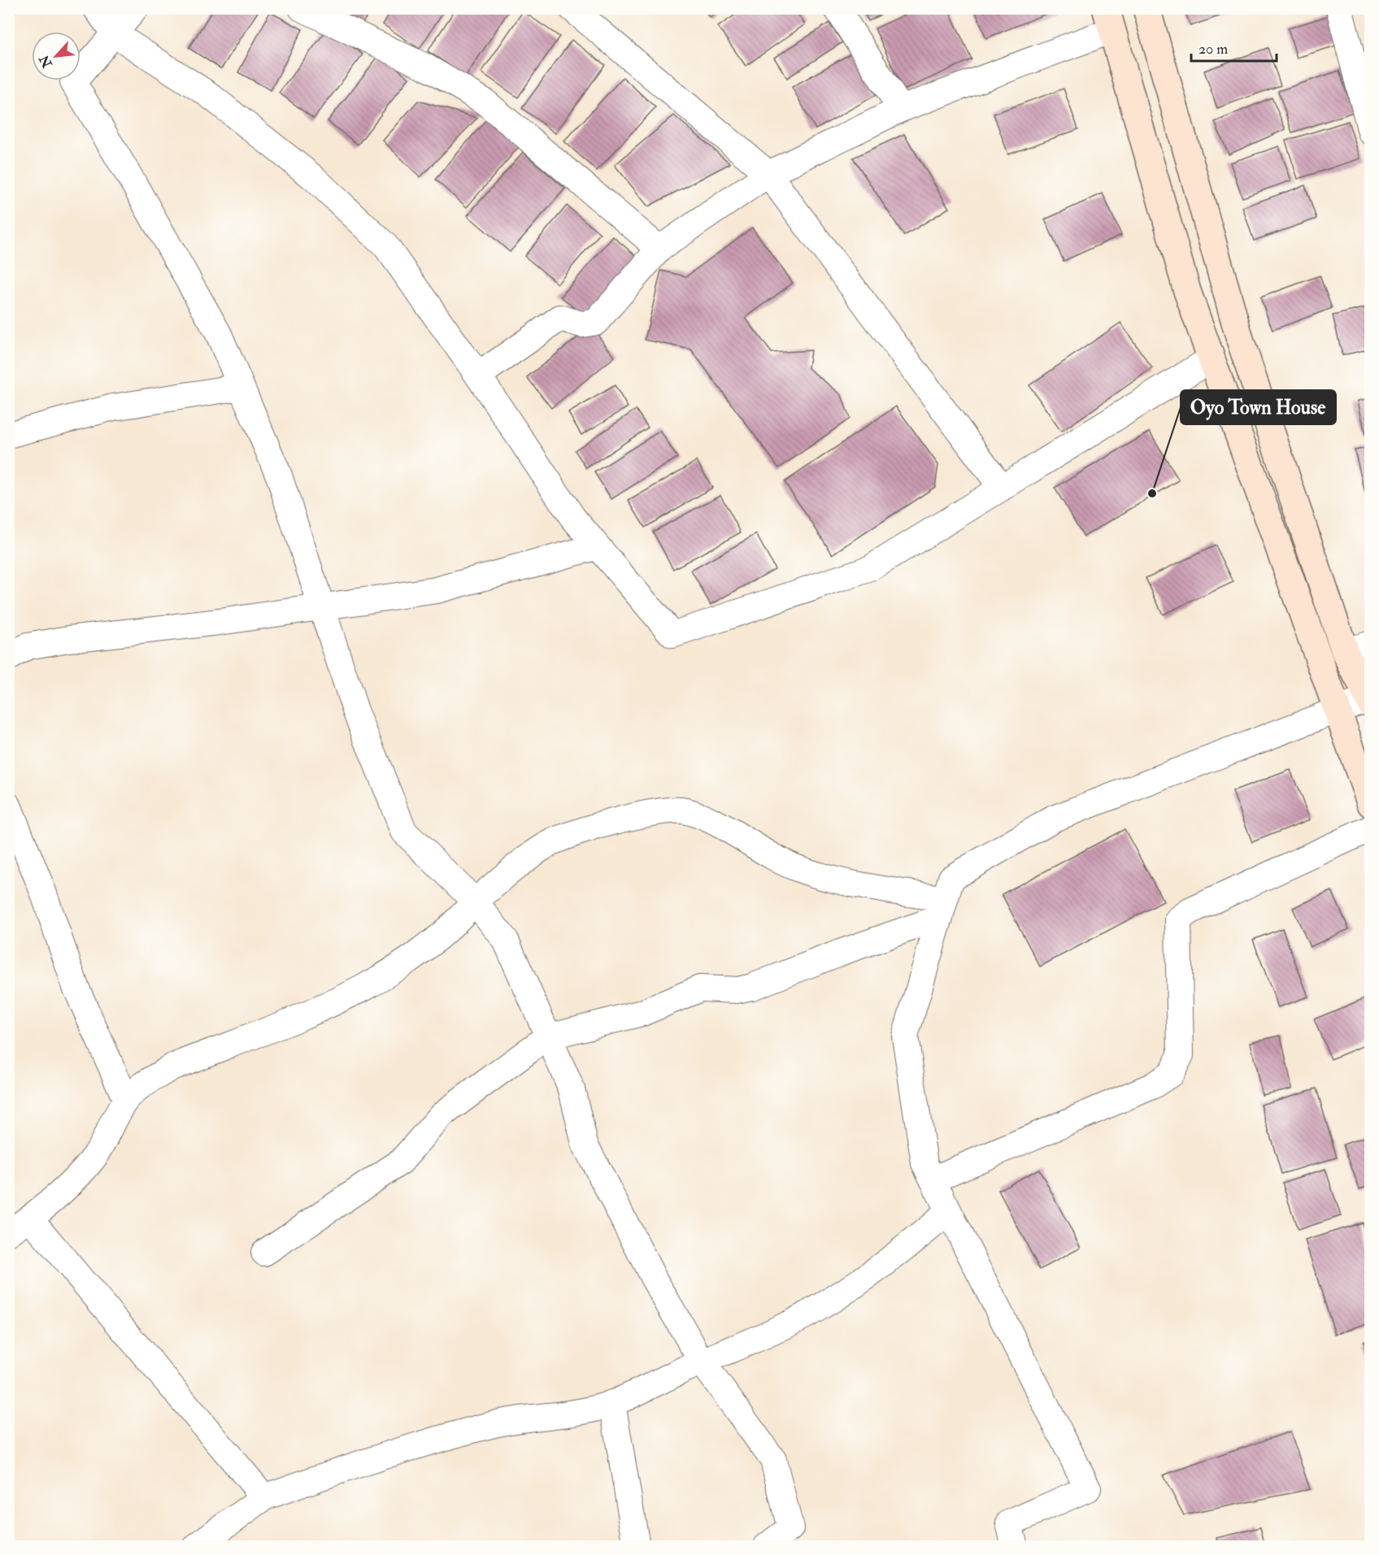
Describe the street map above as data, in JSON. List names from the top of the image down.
{
  "places": ["Oyo Town House"],
  "scale_bar": "20 m",
  "north": "bottom left"
}
